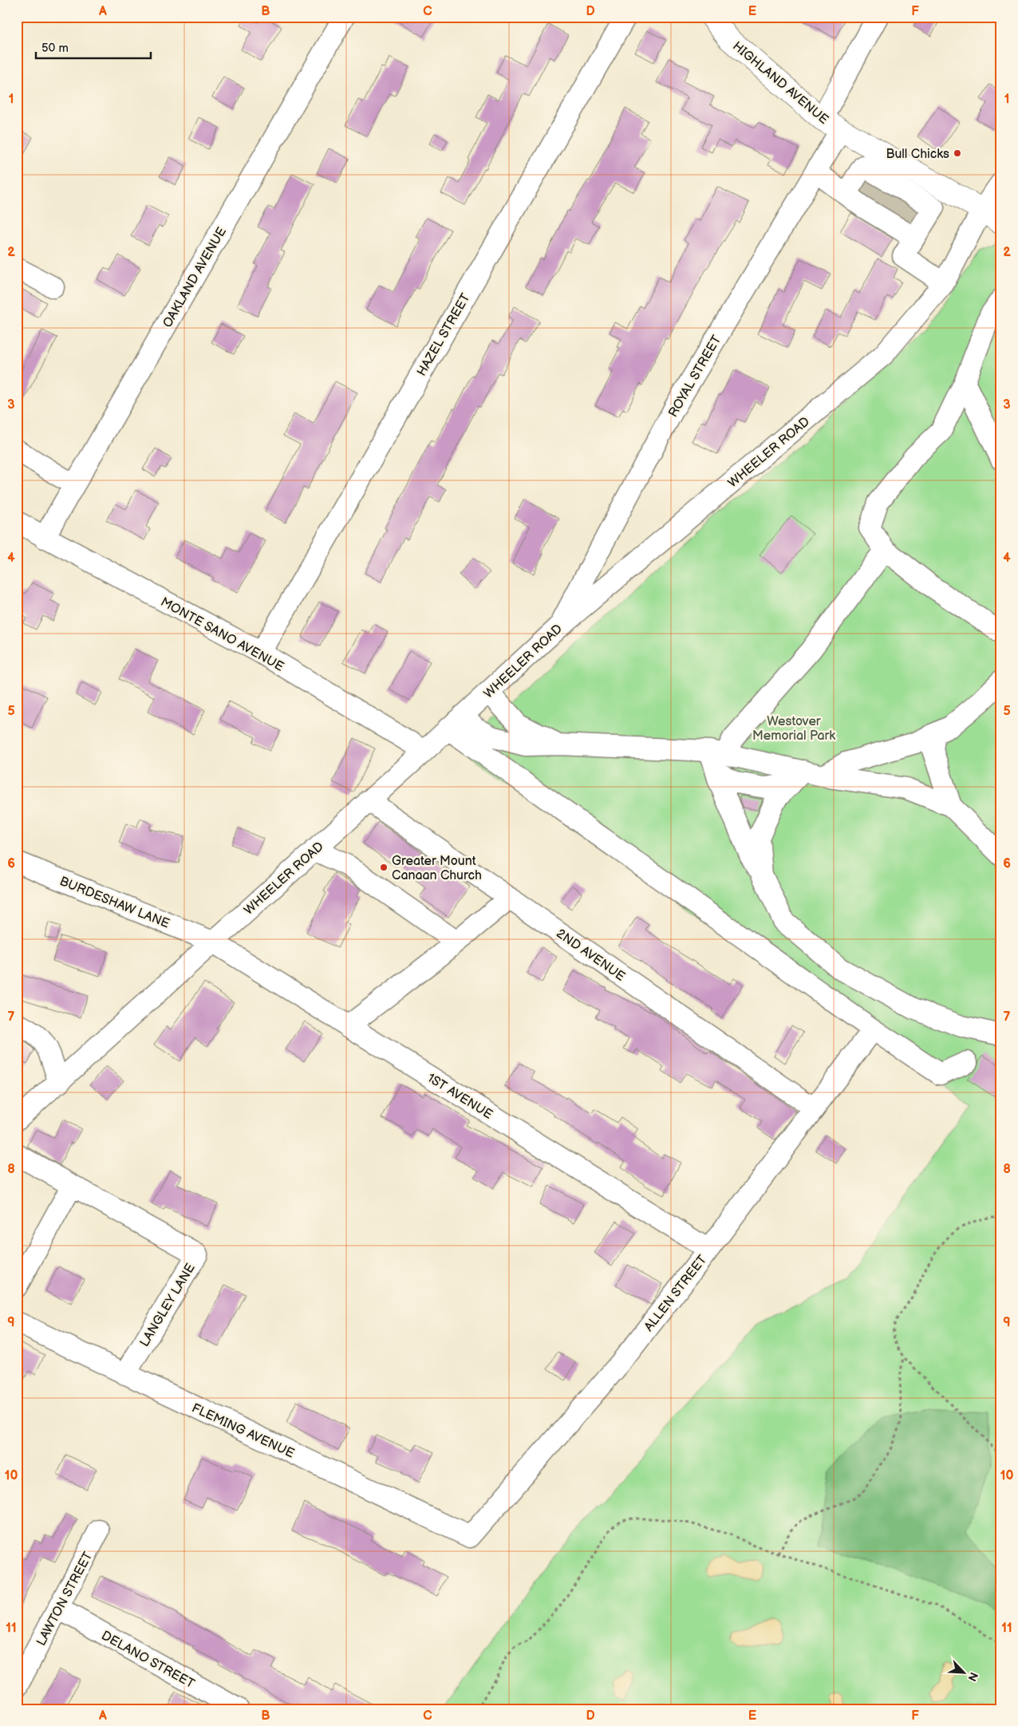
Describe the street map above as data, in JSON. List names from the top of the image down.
{
  "streets": {
    "main road": ["HIGHLAND AVENUE"],
    "street": [
      "OAKLAND AVENUE",
      "HAZEL STREET",
      "ROYAL STREET",
      "WHEELER ROAD",
      "MONTE SANO AVENUE",
      "BURDESHAW LANE",
      "2ND AVENUE",
      "1ST AVENUE",
      "ALLEN STREET",
      "LANGLEY LANE",
      "FLEMING AVENUE",
      "LAWTON STREET",
      "DELANO STREET"
    ]
  },
  "crossings": [
    ["HIGHLAND AVENUE", "ROYAL STREET"],
    ["HIGHLAND AVENUE", "WHEELER ROAD"],
    ["OAKLAND AVENUE", "MONTE SANO AVENUE"],
    ["HAZEL STREET", "MONTE SANO AVENUE"],
    ["ROYAL STREET", "WHEELER ROAD"],
    ["WHEELER ROAD", "MONTE SANO AVENUE"],
    ["WHEELER ROAD", "BURDESHAW LANE"],
    ["WHEELER ROAD", "2ND AVENUE"],
    ["WHEELER ROAD", "1ST AVENUE"],
    ["BURDESHAW LANE", "1ST AVENUE"],
    ["2ND AVENUE", "ALLEN STREET"],
    ["1ST AVENUE", "ALLEN STREET"],
    ["ALLEN STREET", "FLEMING AVENUE"],
    ["LANGLEY LANE", "FLEMING AVENUE"],
    ["LAWTON STREET", "DELANO STREET"]
  ],
  "parks": ["Westover Memorial Park"],
  "places": ["Bull Chicks", "Greater Mount Canaan Church"],
  "scale_bar": "50 m",
  "north": "bottom right",
  "grid": {
    "columns": [
      "A",
      "B",
      "C",
      "D",
      "E",
      "F"
    ],
    "rows": [
      "1",
      "2",
      "3",
      "4",
      "5",
      "6",
      "7",
      "8",
      "9",
      "10",
      "11"
    ]
  }
}
